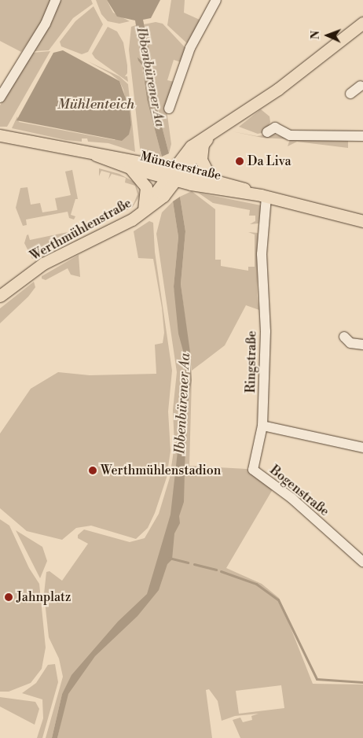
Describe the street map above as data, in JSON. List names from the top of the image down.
{
  "streets": {
    "main road": ["Münsterstraße", "Werthmühlenstraße"],
    "street": ["Ringstraße", "Bogenstraße"]
  },
  "crossings": [
    ["Münsterstraße", "Werthmühlenstraße"],
    ["Münsterstraße", "Ringstraße"],
    ["Ringstraße", "Bogenstraße"]
  ],
  "water": ["Ibbenbürener Aa", "Mühlenteich"],
  "places": ["Da Liva", "Werthmühlenstadion", "Jahnplatz"],
  "north": "left"
}
